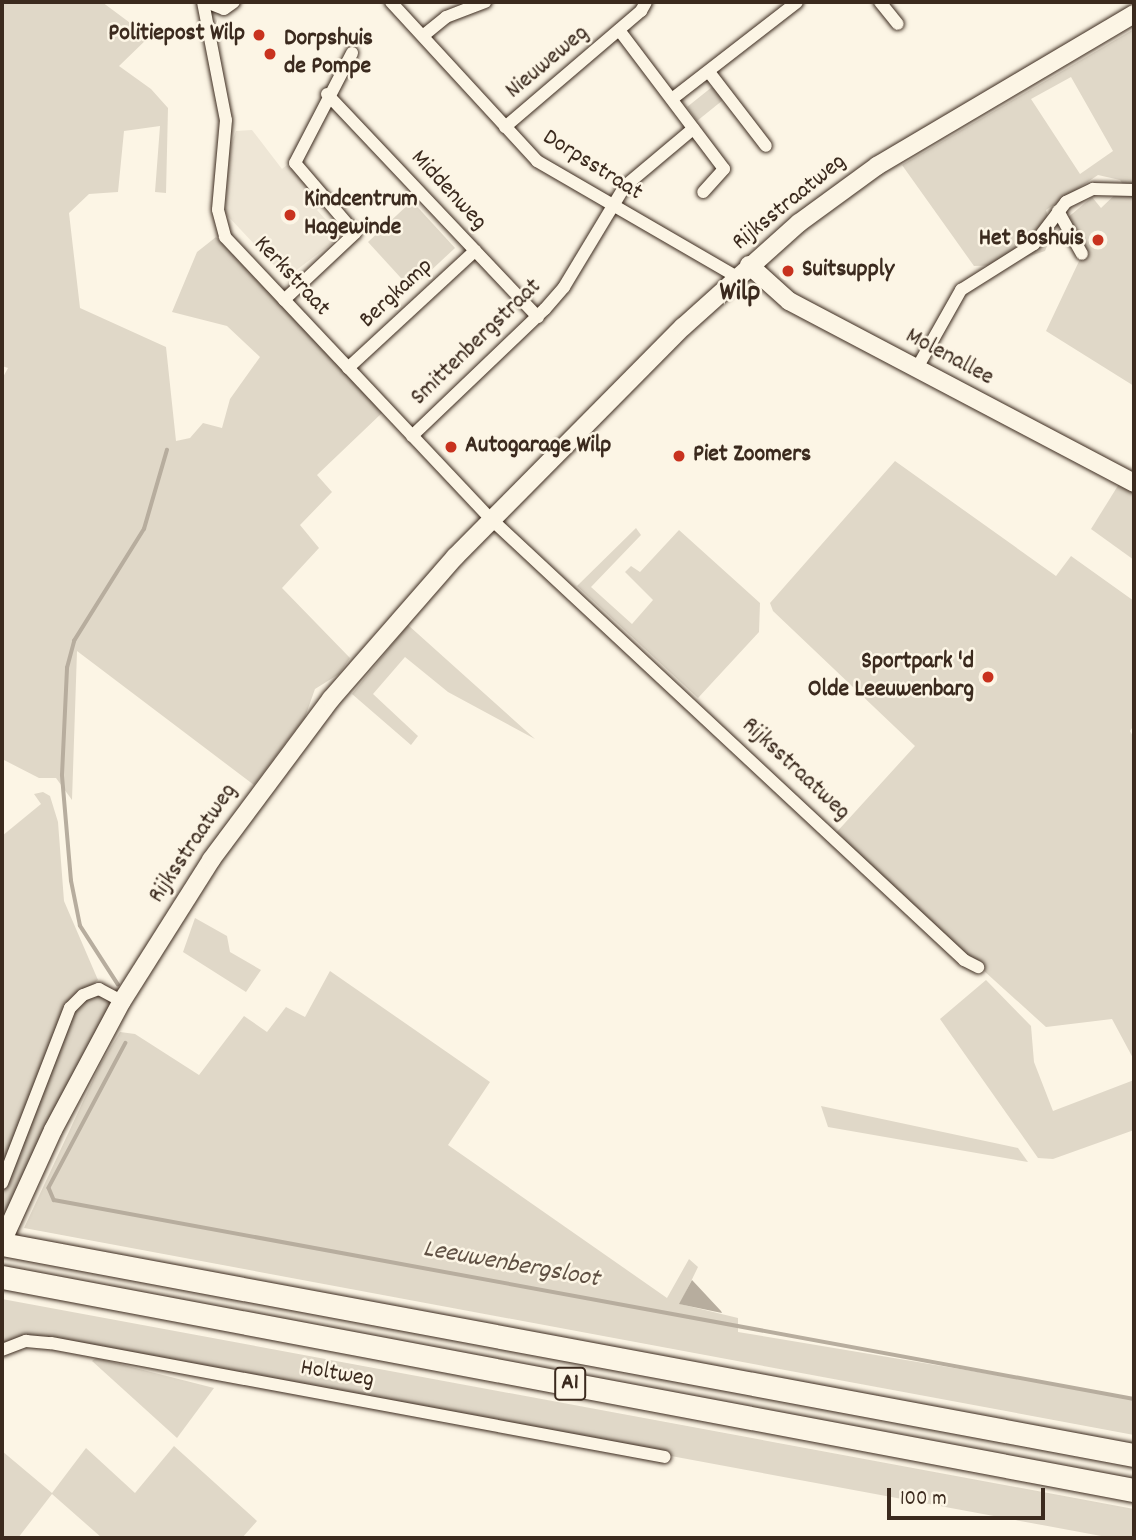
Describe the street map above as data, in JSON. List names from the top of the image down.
{
  "streets": {
    "highway": ["A1"],
    "main road": ["Rijksstraatweg", "Molenallee"],
    "street": [
      "Nieuweweg",
      "Dorpsstraat",
      "Middenweg",
      "Kerkstraat",
      "Bergkamp",
      "Smittenbergstraat",
      "Holtweg"
    ]
  },
  "crossings": [
    ["Nieuweweg", "Dorpsstraat"],
    ["Dorpsstraat", "Rijksstraatweg"],
    ["Dorpsstraat", "Smittenbergstraat"],
    ["Dorpsstraat", "Molenallee"],
    ["Middenweg", "Bergkamp"],
    ["Middenweg", "Smittenbergstraat"],
    ["Rijksstraatweg", "Kerkstraat"],
    ["Rijksstraatweg", "Molenallee"],
    ["Rijksstraatweg", "A1"],
    ["Kerkstraat", "Bergkamp"],
    ["Kerkstraat", "Smittenbergstraat"]
  ],
  "districts": ["Wilp"],
  "water": ["Leeuwenbergsloot"],
  "places": [
    "Politiepost Wilp",
    "Dorpshuis de Pompe",
    "Kindcentrum Hagewinde",
    "Het Boshuis",
    "Suitsupply",
    "Autogarage Wilp",
    "Piet Zoomers",
    "Sportpark 'd Olde Leeuwenbarg"
  ],
  "scale_bar": "100 m"
}
